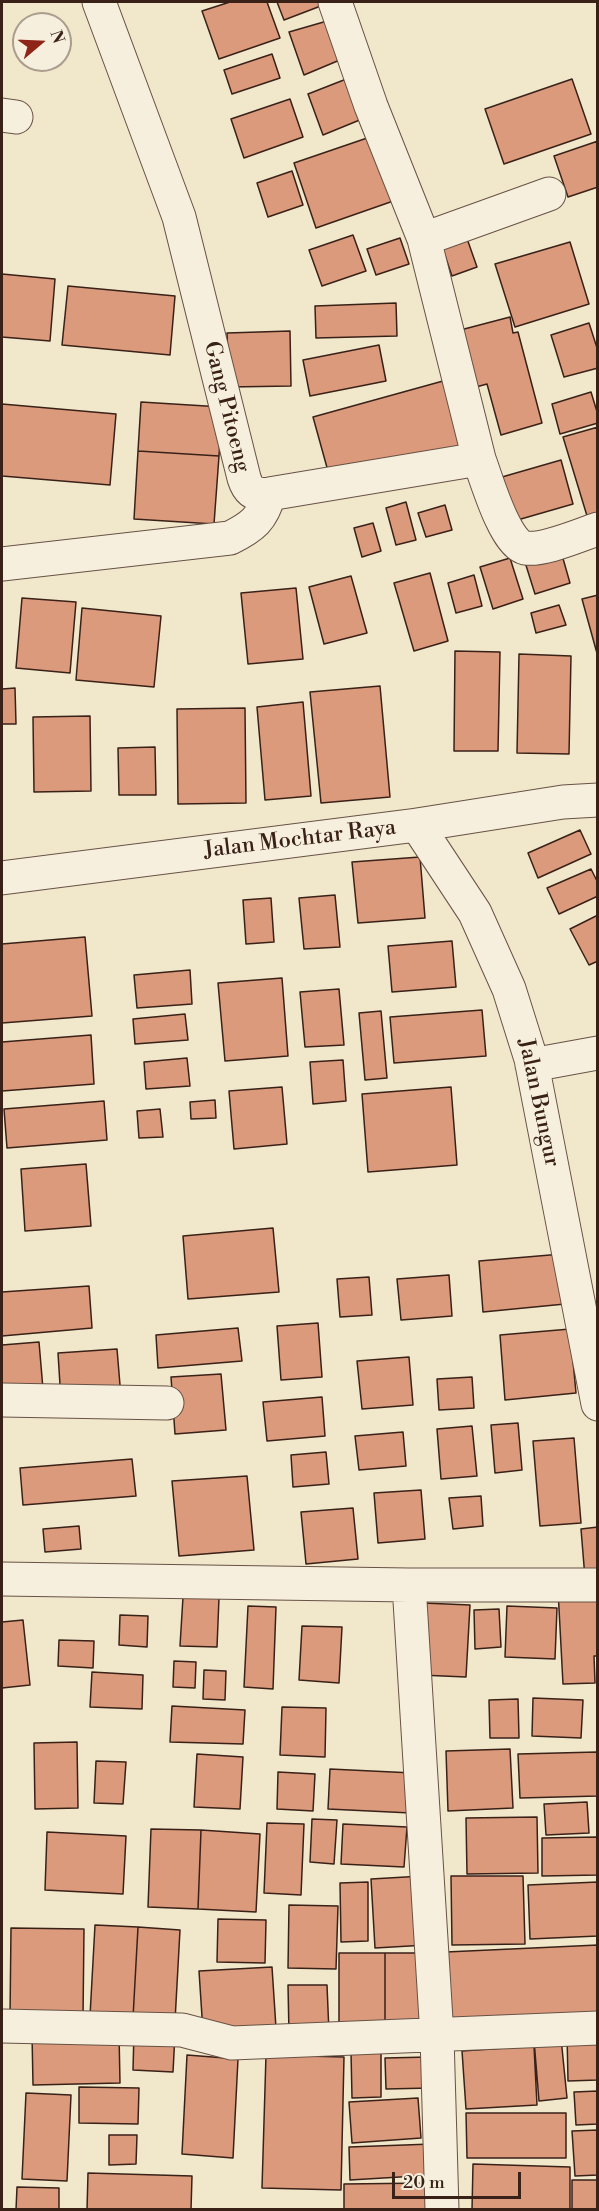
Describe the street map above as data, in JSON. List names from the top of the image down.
{
  "streets": {
    "street": ["Gang Pitoeng", "Jalan Mochtar Raya", "Jalan Bungur"]
  },
  "crossings": [
    ["Jalan Mochtar Raya", "Jalan Bungur"]
  ],
  "scale_bar": "20 m",
  "north": "right"
}
